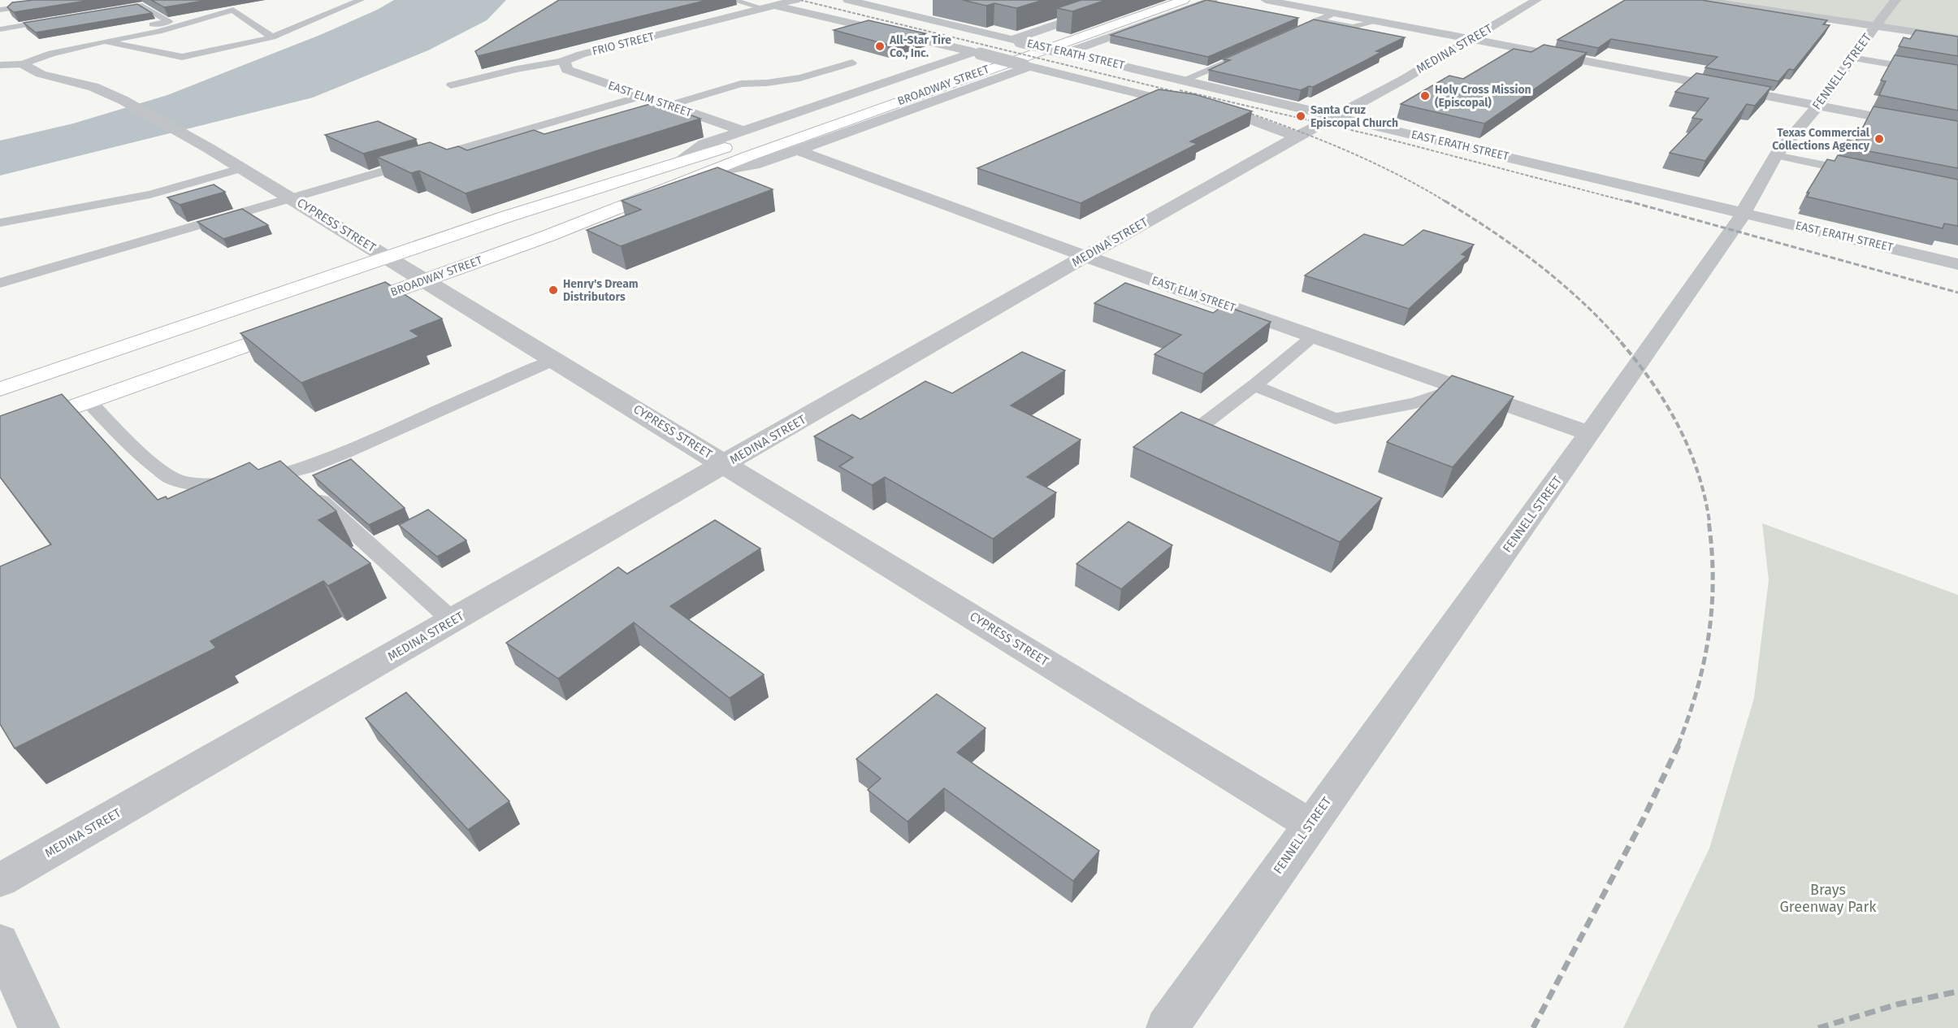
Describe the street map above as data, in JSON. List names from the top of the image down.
{
  "streets": {
    "main road": ["BROADWAY STREET"],
    "street": [
      "FRIO STREET",
      "MEDINA STREET",
      "EAST ERATH STREET",
      "FENNELL STREET",
      "EAST ELM STREET",
      "CYPRESS STREET"
    ]
  },
  "crossings": [
    ["FRIO STREET", "EAST ERATH STREET"],
    ["FRIO STREET", "EAST ELM STREET"],
    ["MEDINA STREET", "EAST ERATH STREET"],
    ["MEDINA STREET", "EAST ELM STREET"],
    ["MEDINA STREET", "CYPRESS STREET"],
    ["EAST ERATH STREET", "FENNELL STREET"],
    ["EAST ERATH STREET", "BROADWAY STREET"],
    ["FENNELL STREET", "EAST ELM STREET"],
    ["FENNELL STREET", "CYPRESS STREET"],
    ["BROADWAY STREET", "EAST ELM STREET"],
    ["BROADWAY STREET", "CYPRESS STREET"]
  ],
  "parks": ["Brays Greenway Park"],
  "places": [
    "All-Star Tire Co., Inc.",
    "Holy Cross Mission (Episcopal)",
    "Santa Cruz Episcopal Church",
    "Texas Commercial Collections Agency",
    "Henry's Dream Distributors"
  ]
}
